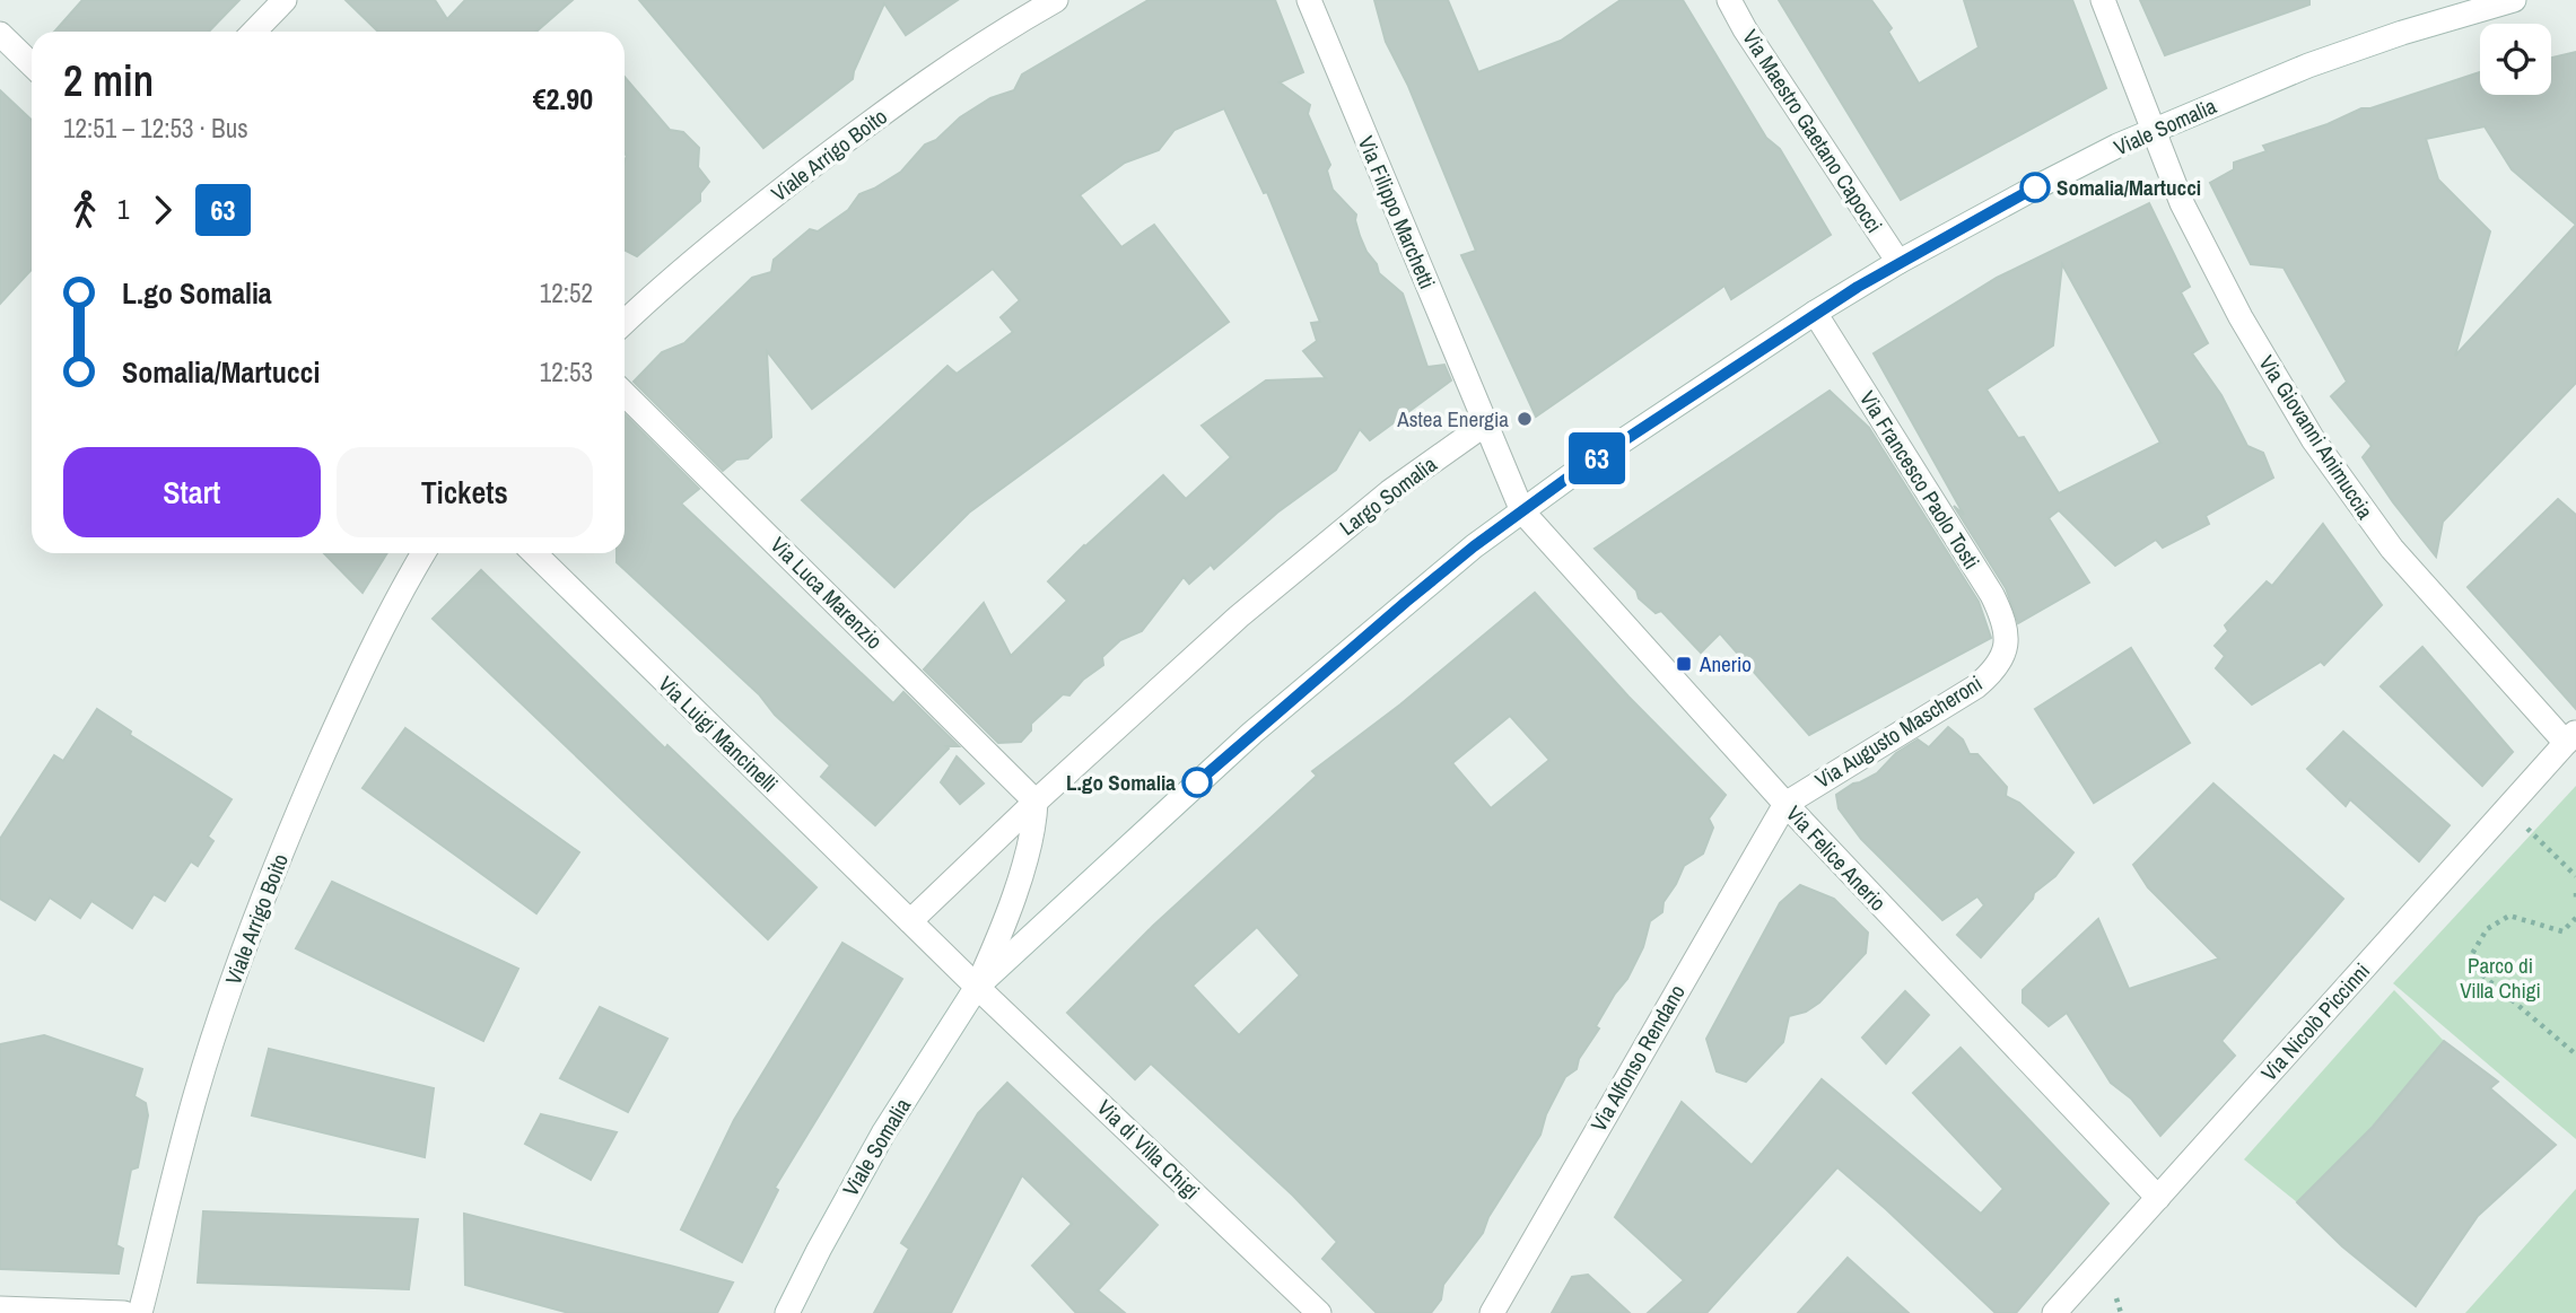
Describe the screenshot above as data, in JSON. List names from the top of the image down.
{
  "streets": {
    "street": [
      "Viale Somalia",
      "Via Maestro Gaetano Capocci",
      "Viale Arrigo Boito",
      "Via Filippo Marchetti",
      "Via Giovanni Animuccia",
      "Via Francesco Paolo Tosti",
      "Largo Somalia",
      "Via Luca Marenzio",
      "Via Augusto Mascheroni",
      "Via Luigi Mancinelli",
      "Via Felice Anerio",
      "Via Nicolò Piccinni",
      "Via Alfonso Rendano",
      "Via di Villa Chigi"
    ]
  },
  "crossings": [
    ["Viale Somalia", "Via Maestro Gaetano Capocci"],
    ["Viale Somalia", "Via Giovanni Animuccia"],
    ["Viale Somalia", "Via Francesco Paolo Tosti"],
    ["Viale Somalia", "Via Felice Anerio"],
    ["Viale Somalia", "Via di Villa Chigi"],
    ["Via Filippo Marchetti", "Largo Somalia"],
    ["Via Giovanni Animuccia", "Via Nicolò Piccinni"],
    ["Via Francesco Paolo Tosti", "Via Augusto Mascheroni"],
    ["Largo Somalia", "Via Luca Marenzio"],
    ["Largo Somalia", "Via Luigi Mancinelli"],
    ["Via Augusto Mascheroni", "Via Felice Anerio"],
    ["Via Augusto Mascheroni", "Via Alfonso Rendano"],
    ["Via Felice Anerio", "Via Nicolò Piccinni"],
    ["Via Felice Anerio", "Via Alfonso Rendano"]
  ],
  "parks": ["Parco di Villa Chigi"],
  "places": {
    "other": ["Somalia/Martucci", "Astea Energia", "L.go Somalia"],
    "transit": ["Anerio"]
  },
  "lines": ["bus line 63"],
  "page": {
    "on_map": "63",
    "heading": ["2 min", "12:51 – 12:53 · Bus", "€2.90"],
    "legs": ["1", "63"],
    "list": [
      {
        "name": "L.go Somalia",
        "value": "12:52"
      },
      {
        "name": "Somalia/Martucci",
        "value": "12:53"
      }
    ],
    "buttons": ["Start", "Tickets"]
  }
}
